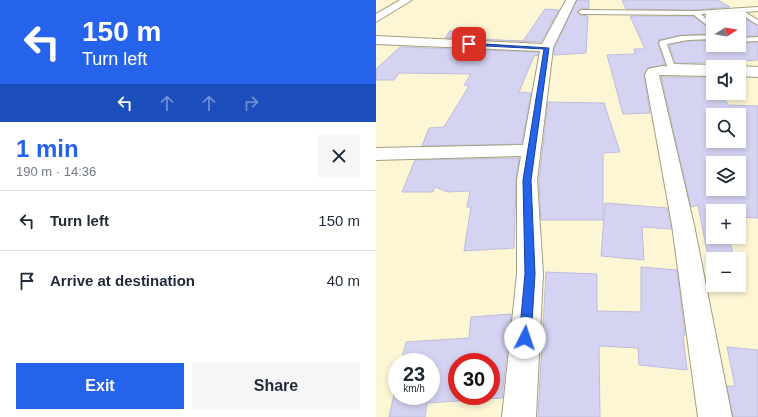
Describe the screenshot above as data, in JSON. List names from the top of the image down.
{
  "north": "right",
  "page": {
    "turn": ["150 m", "Turn left"],
    "map_buttons": ["+", "−"],
    "heading": ["1 min", "190 m · 14:36"],
    "list": [
      {
        "name": "Turn left",
        "value": "150 m"
      },
      {
        "name": "Arrive at destination",
        "value": "40 m"
      }
    ],
    "speed": "23 km/h",
    "limit": "30",
    "buttons": ["Exit", "Share"]
  }
}
